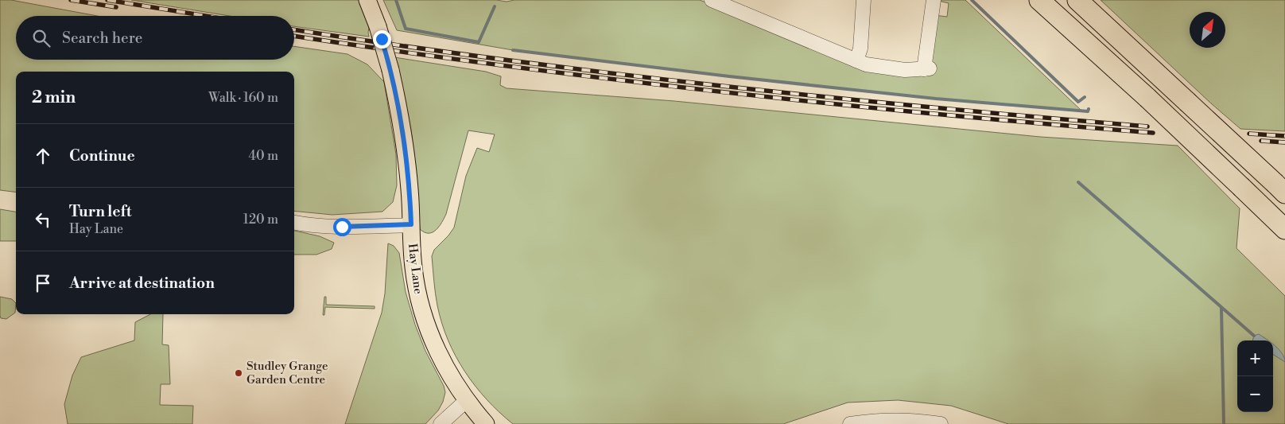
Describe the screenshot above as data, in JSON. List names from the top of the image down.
{
  "streets": {
    "main road": ["Hay Lane"]
  },
  "places": ["Studley Grange Garden Centre"],
  "north": "top right",
  "page": {
    "search": "Search here",
    "heading": ["2 min", "Walk · 160 m"],
    "list": [
      ["Continue", "40 m"],
      ["Turn left", "Hay Lane", "120 m"],
      "Arrive at destination"
    ],
    "map_buttons": ["+", "−"]
  }
}
